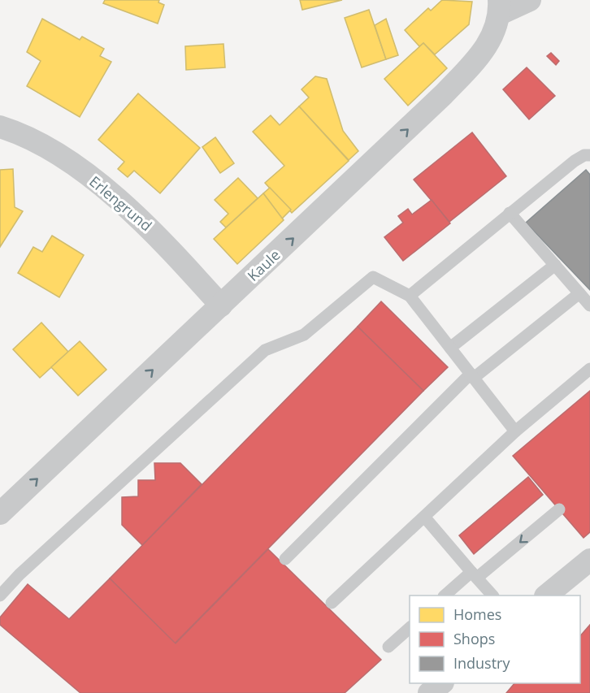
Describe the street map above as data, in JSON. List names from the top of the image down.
{
  "streets": {
    "street": ["Erlengrund", "Kaule"]
  },
  "crossings": [
    ["Erlengrund", "Kaule"]
  ],
  "one_way": ["Kaule"],
  "legend": ["Homes", "Shops", "Industry"]
}
